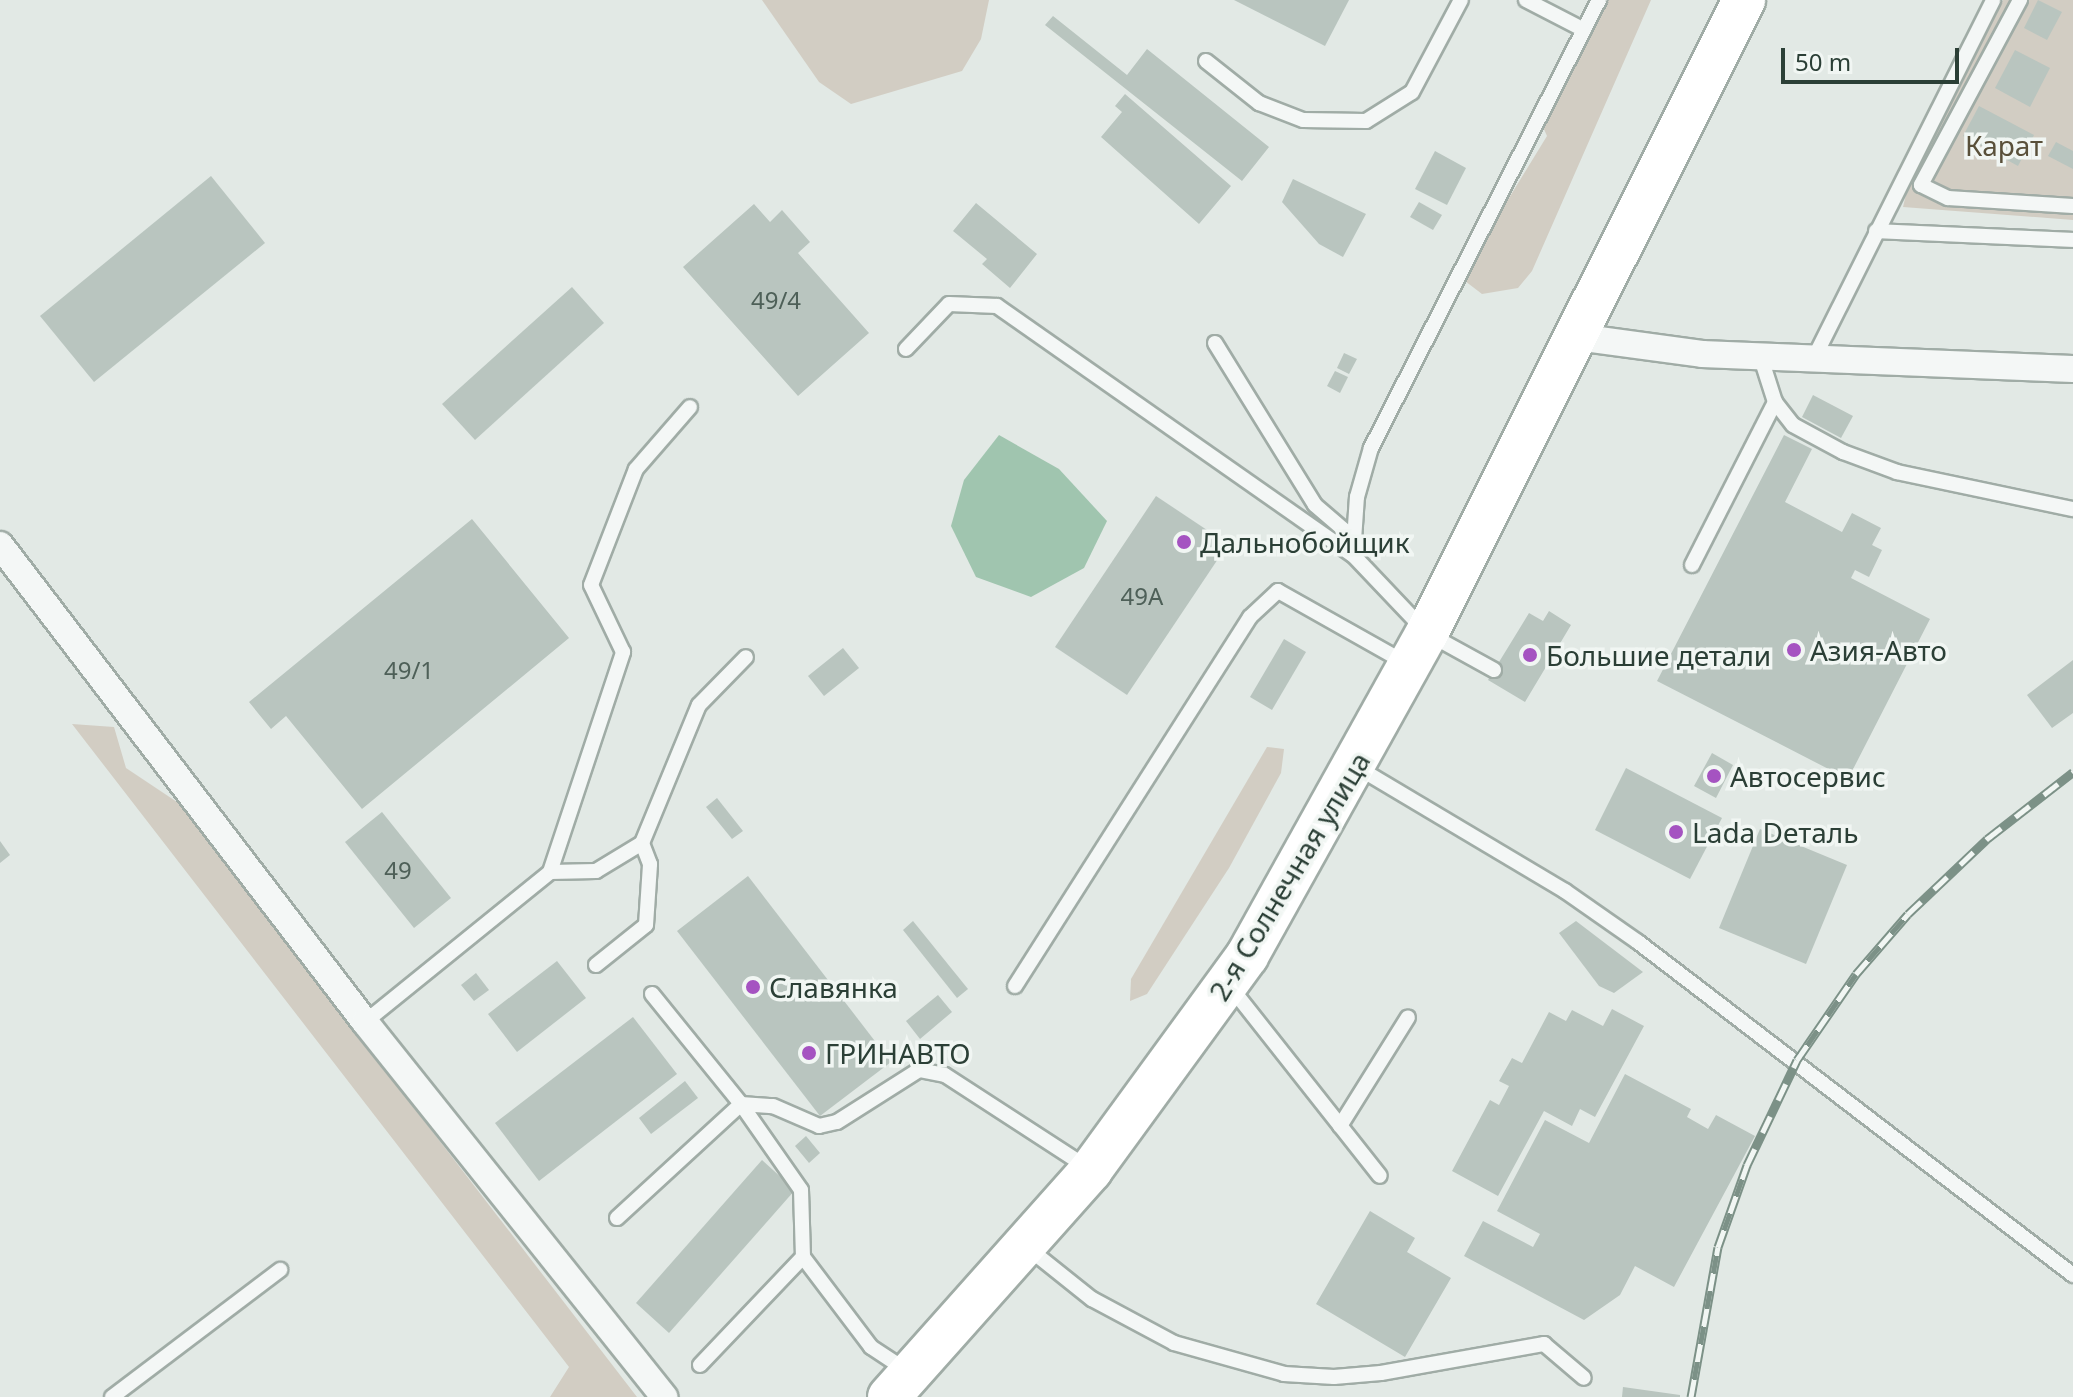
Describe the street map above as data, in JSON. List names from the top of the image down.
{
  "streets": {
    "main road": ["2-я Солнечная улица"]
  },
  "parks": ["Карат"],
  "places": [
    "Дальнобойщик",
    "Азия-Авто",
    "Большие детали",
    "Автосервис",
    "Lada Dеталь",
    "Славянка",
    "ГРИНАВТО"
  ],
  "house_numbers": [
    "49/4",
    "49А",
    "49/1",
    "49"
  ],
  "scale_bar": "50 m"
}
